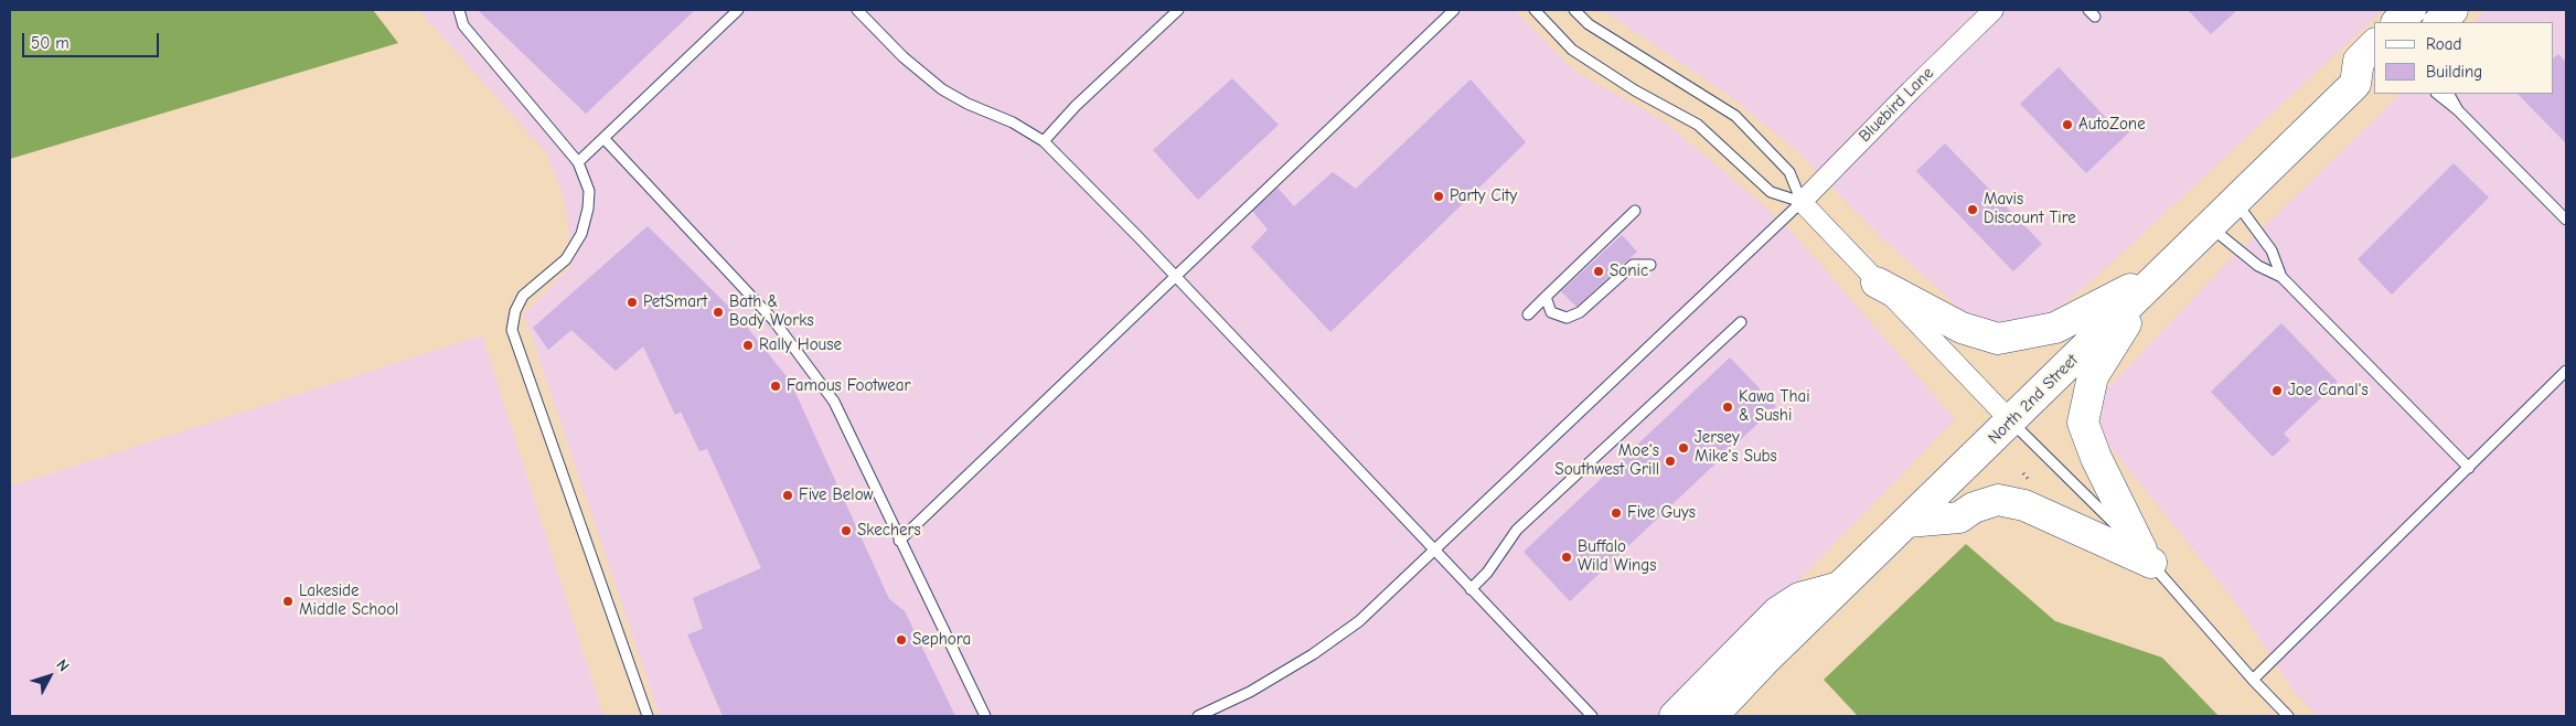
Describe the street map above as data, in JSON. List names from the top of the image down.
{
  "streets": {
    "main road": ["North 2nd Street"],
    "street": ["Bluebird Lane"]
  },
  "places": [
    "AutoZone",
    "Party City",
    "Mavis Discount Tire",
    "Sonic",
    "PetSmart",
    "Bath & Body Works",
    "Rally House",
    "Famous Footwear",
    "Joe Canal's",
    "Kawa Thai & Sushi",
    "Jersey Mike's Subs",
    "Moe's Southwest Grill",
    "Five Below",
    "Five Guys",
    "Skechers",
    "Buffalo Wild Wings",
    "Lakeside Middle School",
    "Sephora"
  ],
  "legend": ["Road", "Building"],
  "scale_bar": "50 m",
  "north": "top right"
}
